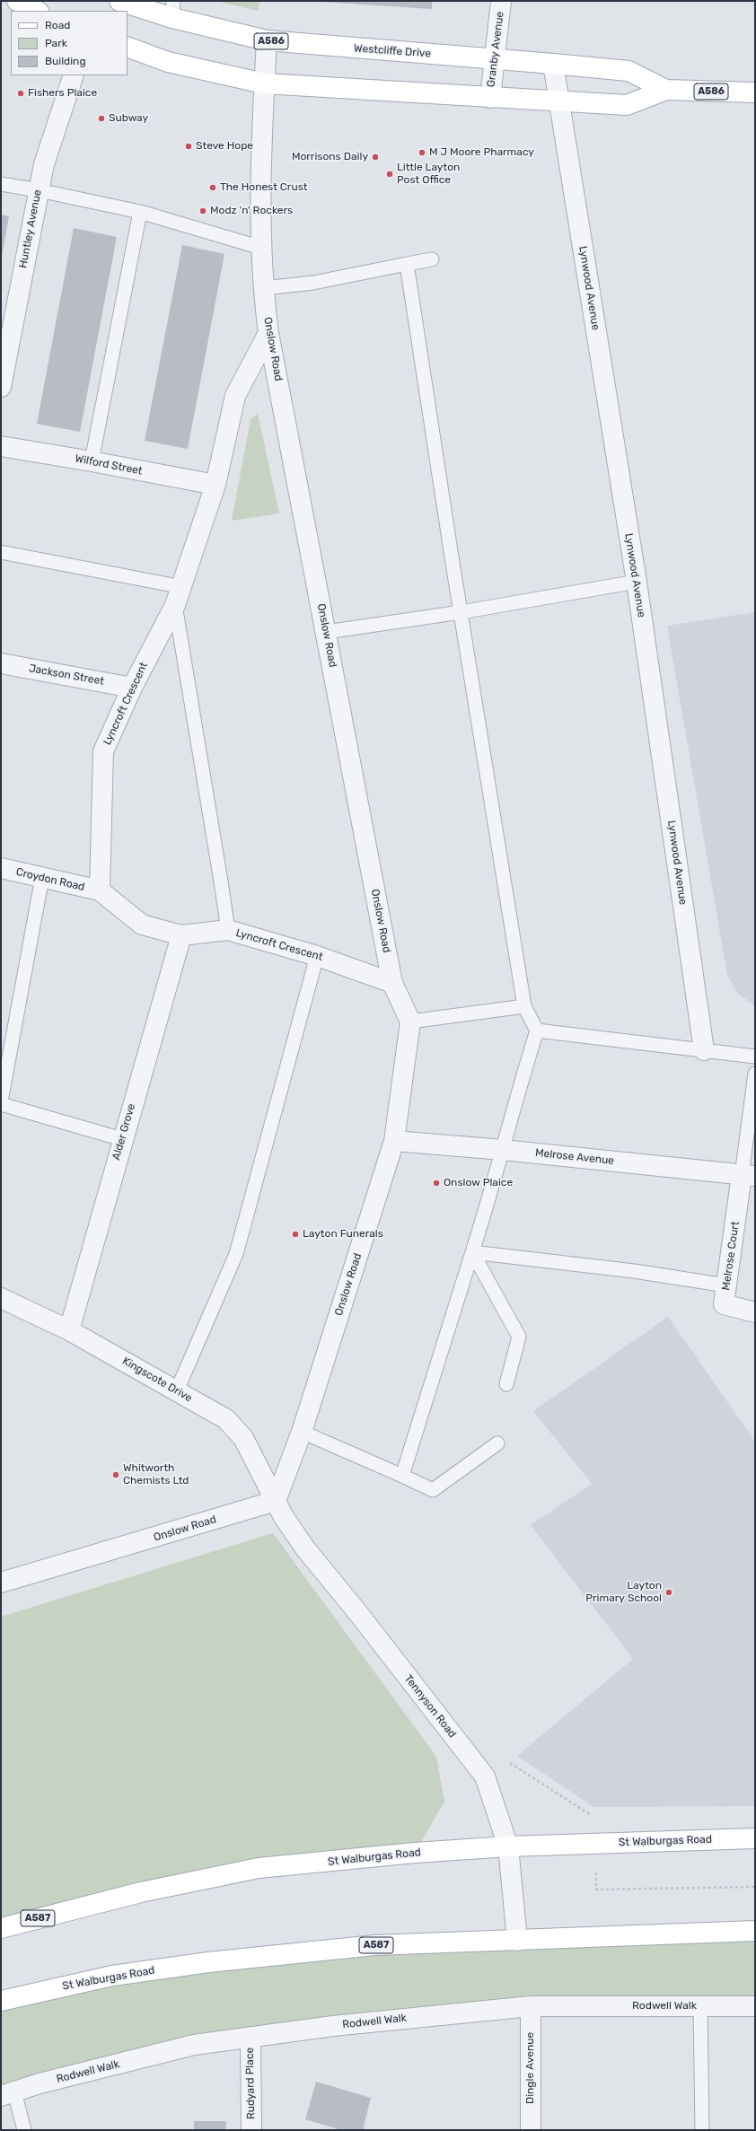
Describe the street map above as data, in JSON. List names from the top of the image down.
{
  "streets": {
    "main road": [
      "A586",
      "Westcliffe Drive",
      "St Walburgas Road",
      "A587"
    ],
    "street": [
      "Granby Avenue",
      "Huntley Avenue",
      "Lynwood Avenue",
      "Onslow Road",
      "Wilford Street",
      "Jackson Street",
      "Lyncroft Crescent",
      "Croydon Road",
      "Alder Grove",
      "Melrose Avenue",
      "Melrose Court",
      "Kingscote Drive",
      "Tennyson Road",
      "Rodwell Walk",
      "Dingle Avenue",
      "Rudyard Place"
    ]
  },
  "crossings": [
    ["Granby Avenue", "Westcliffe Drive"],
    ["Westcliffe Drive", "Lynwood Avenue"],
    ["Westcliffe Drive", "Onslow Road"],
    ["Onslow Road", "Lyncroft Crescent"],
    ["Onslow Road", "Melrose Avenue"],
    ["Onslow Road", "Kingscote Drive"],
    ["Onslow Road", "Tennyson Road"],
    ["Wilford Street", "Lyncroft Crescent"],
    ["Jackson Street", "Lyncroft Crescent"],
    ["Lyncroft Crescent", "Croydon Road"],
    ["Lyncroft Crescent", "Alder Grove"],
    ["Alder Grove", "Kingscote Drive"],
    ["Melrose Avenue", "Melrose Court"],
    ["Kingscote Drive", "Tennyson Road"],
    ["Tennyson Road", "St Walburgas Road"],
    ["Rodwell Walk", "Dingle Avenue"],
    ["Rodwell Walk", "Rudyard Place"]
  ],
  "places": [
    "Fishers Plaice",
    "Subway",
    "Steve Hope",
    "M J Moore Pharmacy",
    "Morrisons Daily",
    "Little Layton Post Office",
    "The Honest Crust",
    "Modz 'n' Rockers",
    "Onslow Plaice",
    "Layton Funerals",
    "Whitworth Chemists Ltd",
    "Layton Primary School"
  ],
  "legend": ["Road", "Park", "Building"]
}
